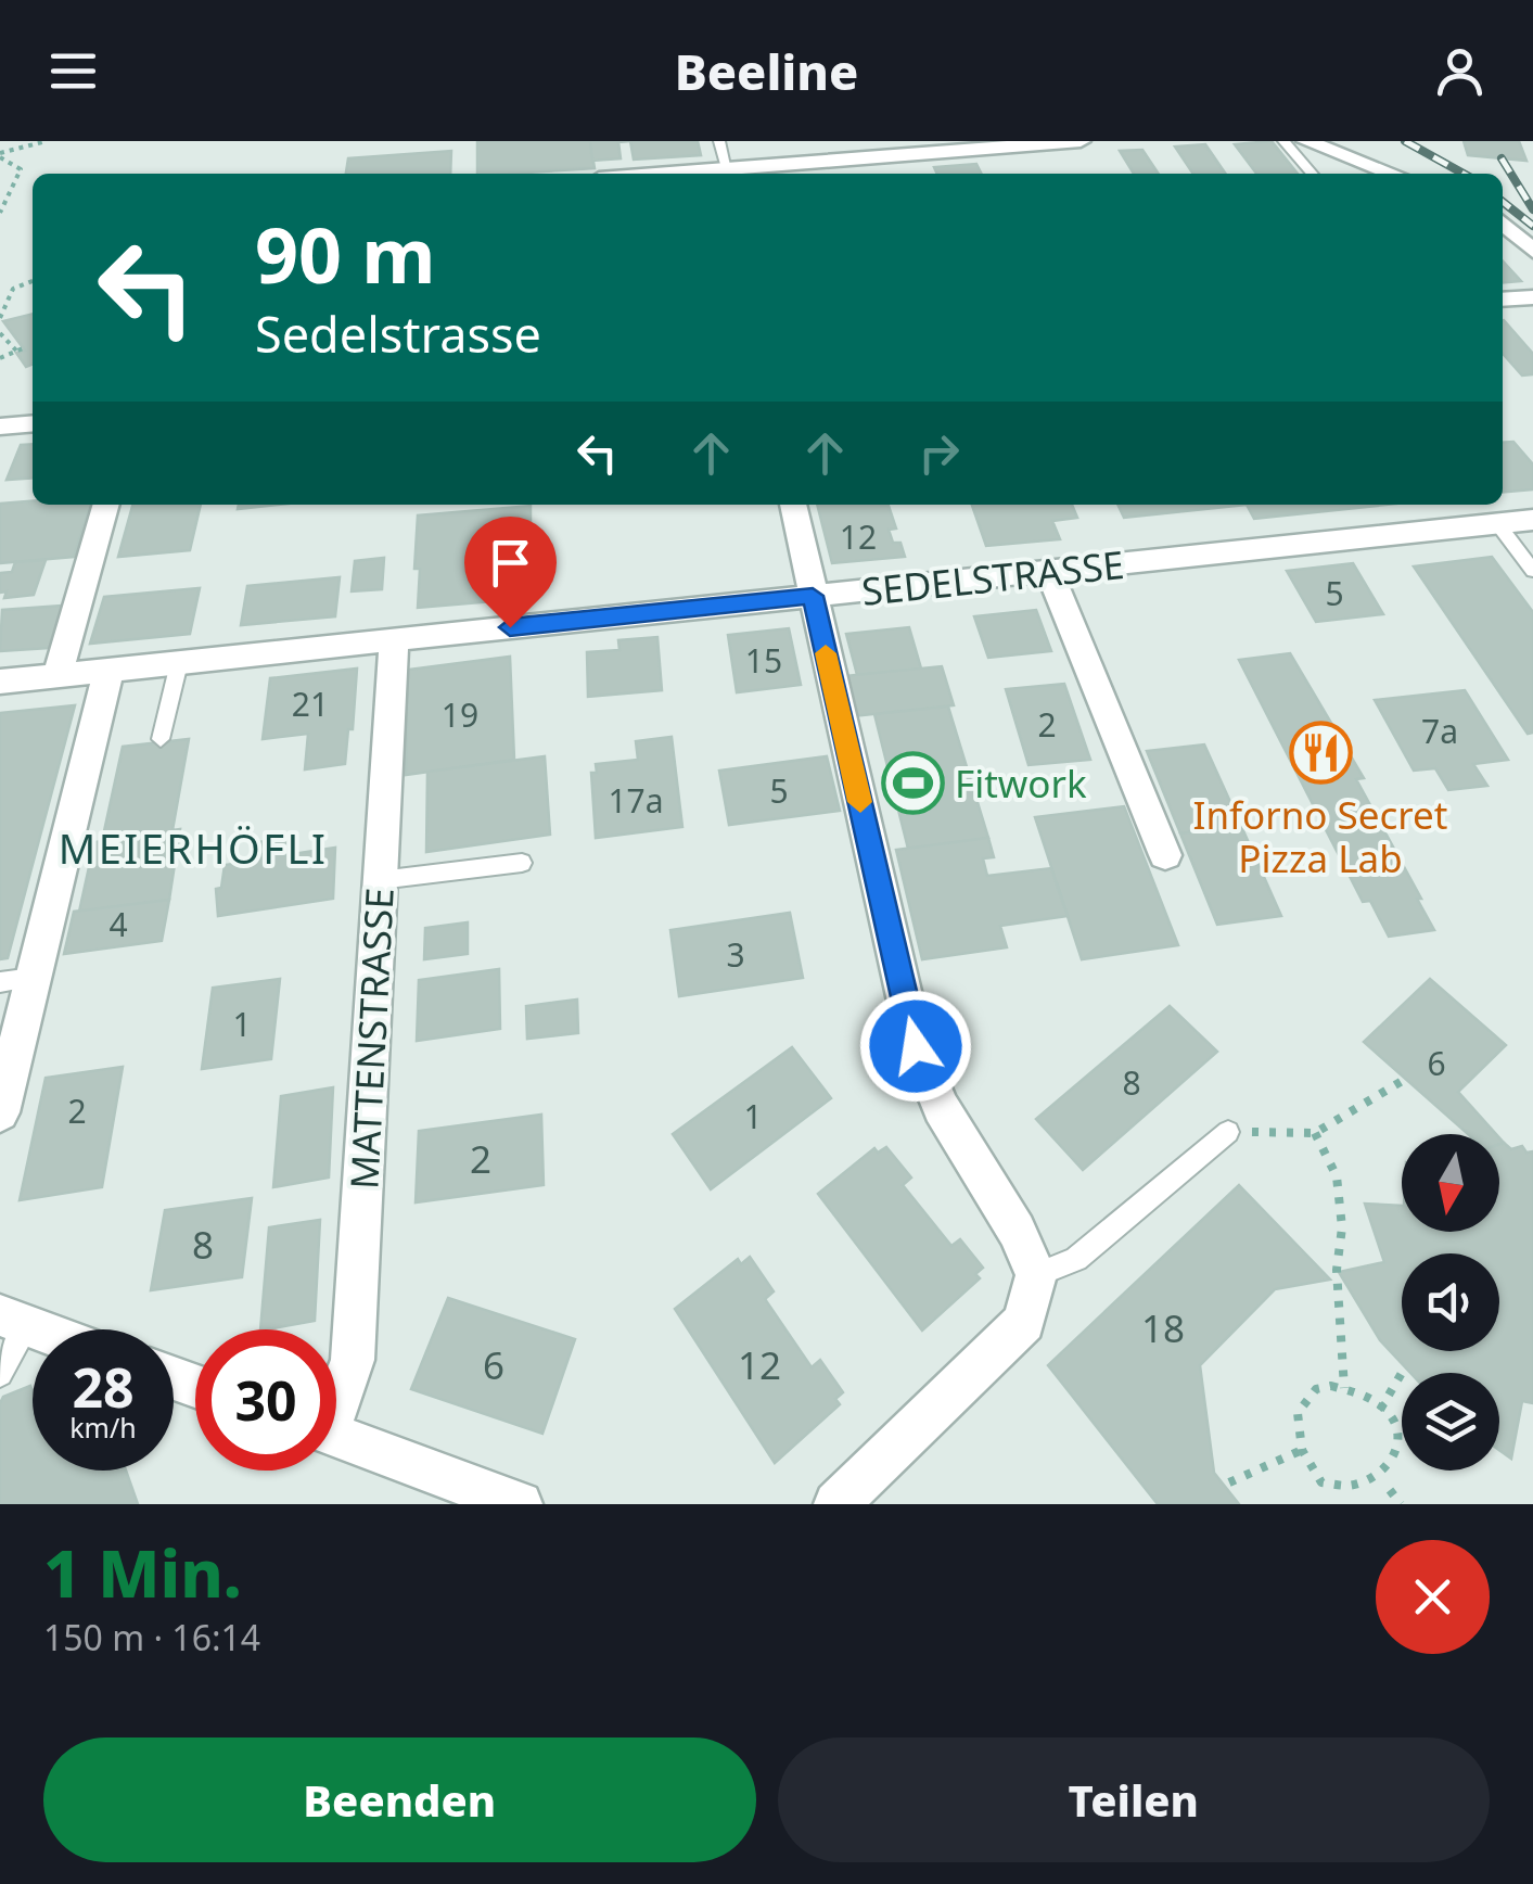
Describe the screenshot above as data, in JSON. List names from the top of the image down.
{
  "streets": {
    "street": ["SEDELSTRASSE", "MATTENSTRASSE"]
  },
  "crossings": [
    ["SEDELSTRASSE", "MATTENSTRASSE"]
  ],
  "districts": ["MEIERHÖFLI"],
  "places": {
    "restaurant": ["Inforno Secret Pizza Lab"],
    "sports": ["Fitwork"]
  },
  "house_numbers": [
    "12",
    "5",
    "15",
    "21",
    "19",
    "2",
    "7a",
    "5",
    "17a",
    "4",
    "3",
    "1",
    "6",
    "8",
    "2",
    "1",
    "2",
    "8",
    "18",
    "6",
    "12"
  ],
  "north": "bottom",
  "page": {
    "header": "Beeline",
    "turn": ["90 m", "Sedelstrasse"],
    "speed": "28 km/h",
    "limit": "30",
    "heading": ["1 Min.", "150 m · 16:14"],
    "buttons": ["Beenden", "Teilen"]
  }
}
